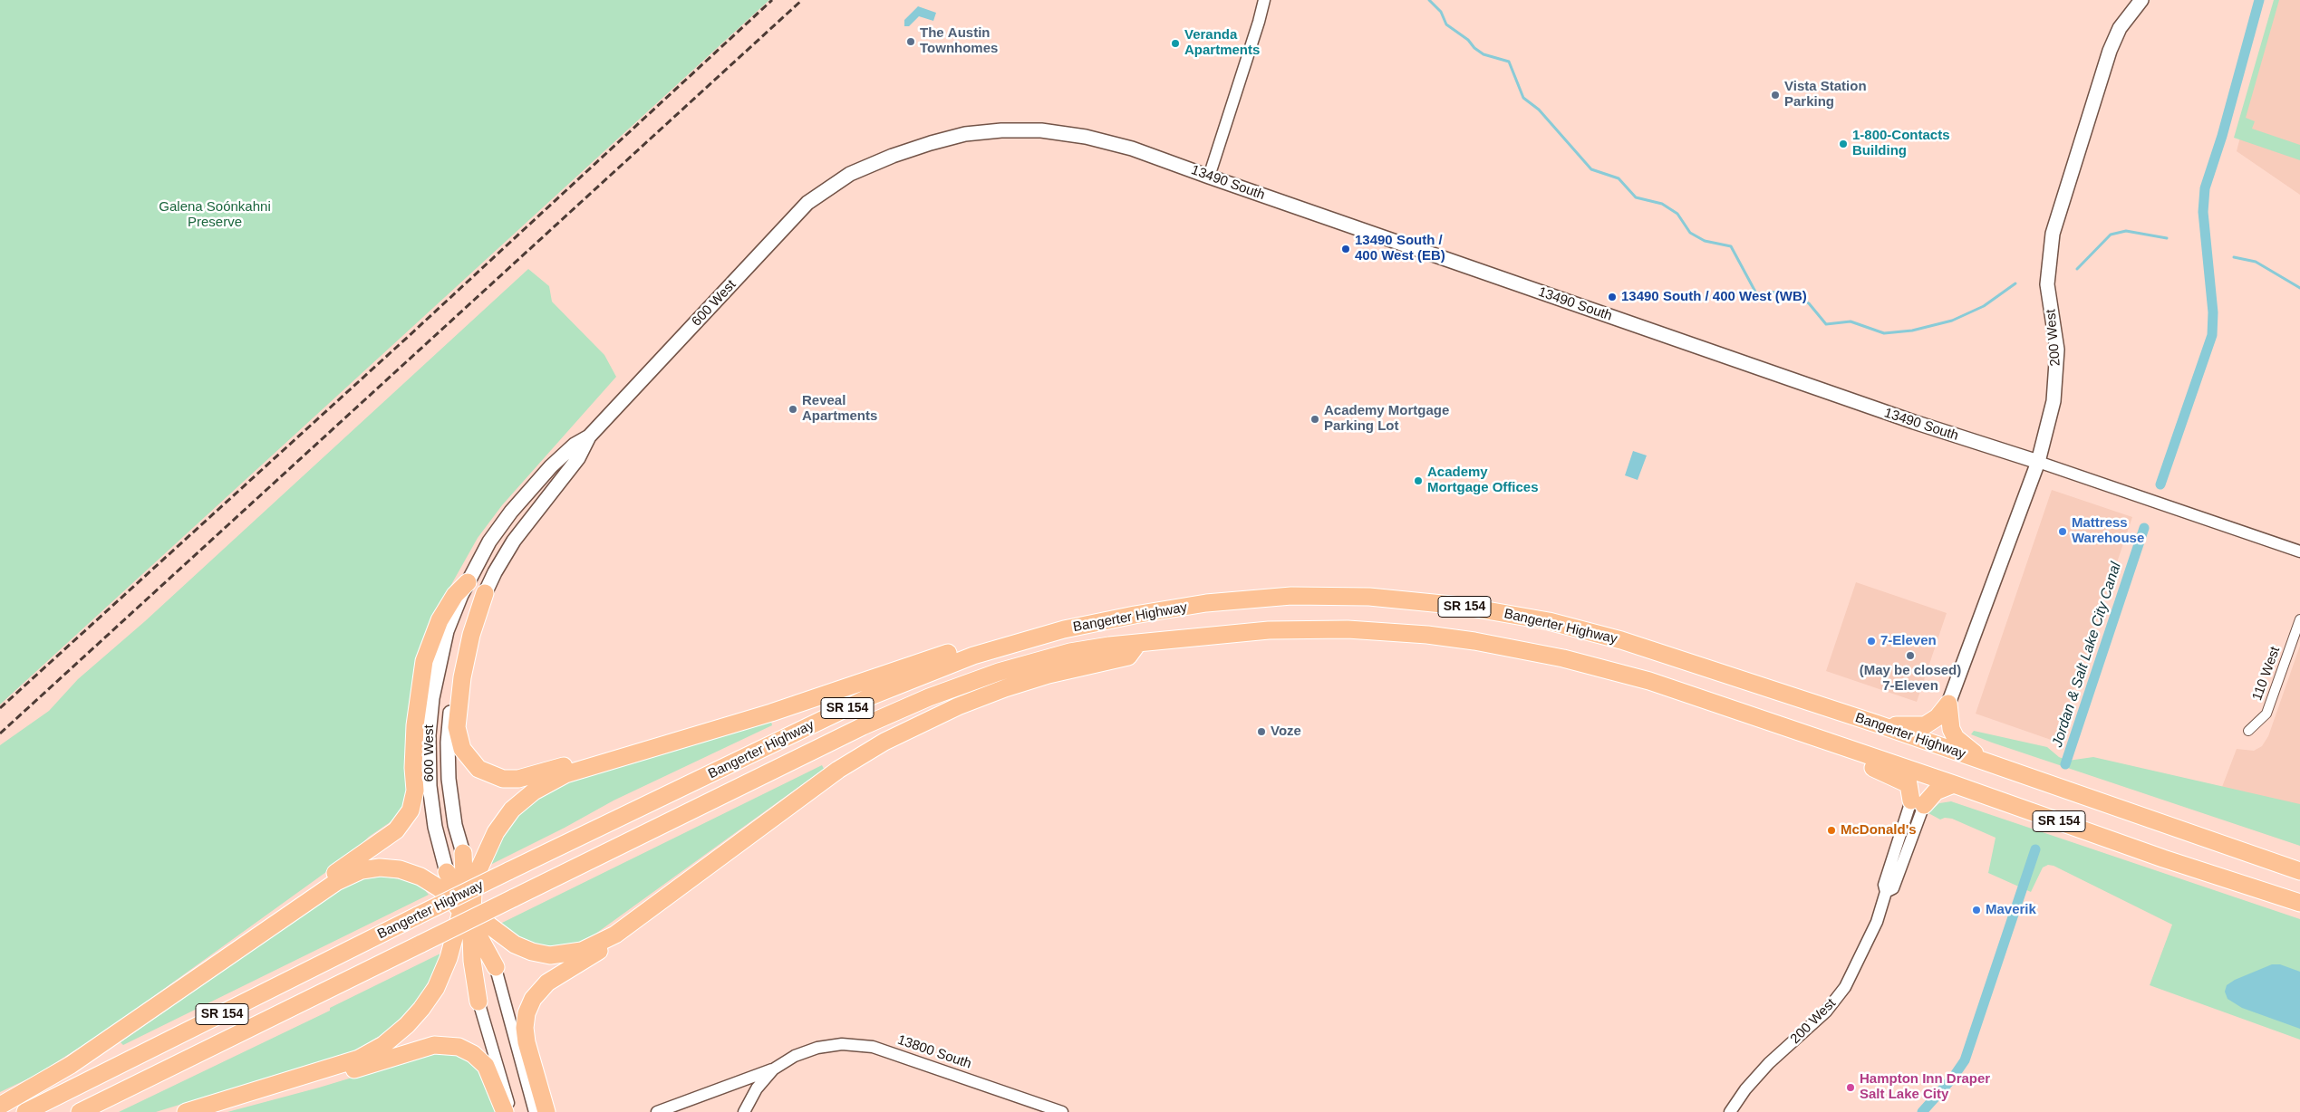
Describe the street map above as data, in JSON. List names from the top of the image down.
{
  "streets": {
    "highway": ["SR 154", "Bangerter Highway"],
    "main road": ["13490 South", "600 West", "200 West"],
    "street": ["110 West", "13800 South"]
  },
  "crossings": [
    ["13490 South", "600 West"],
    ["13490 South", "200 West"]
  ],
  "water": ["Jordan & Salt Lake City Canal"],
  "parks": ["Galena Soónkahni Preserve"],
  "places": [
    "The Austin Townhomes",
    "Veranda Apartments",
    "Vista Station Parking",
    "1-800-Contacts Building",
    "13490 South / 400 West (EB)",
    "13490 South / 400 West (WB)",
    "Reveal Apartments",
    "Academy Mortgage Parking Lot",
    "Academy Mortgage Offices",
    "Mattress Warehouse",
    "7-Eleven",
    "(May be closed) 7-Eleven",
    "Voze",
    "McDonald's",
    "Maverik",
    "Hampton Inn Draper Salt Lake City"
  ]
}
